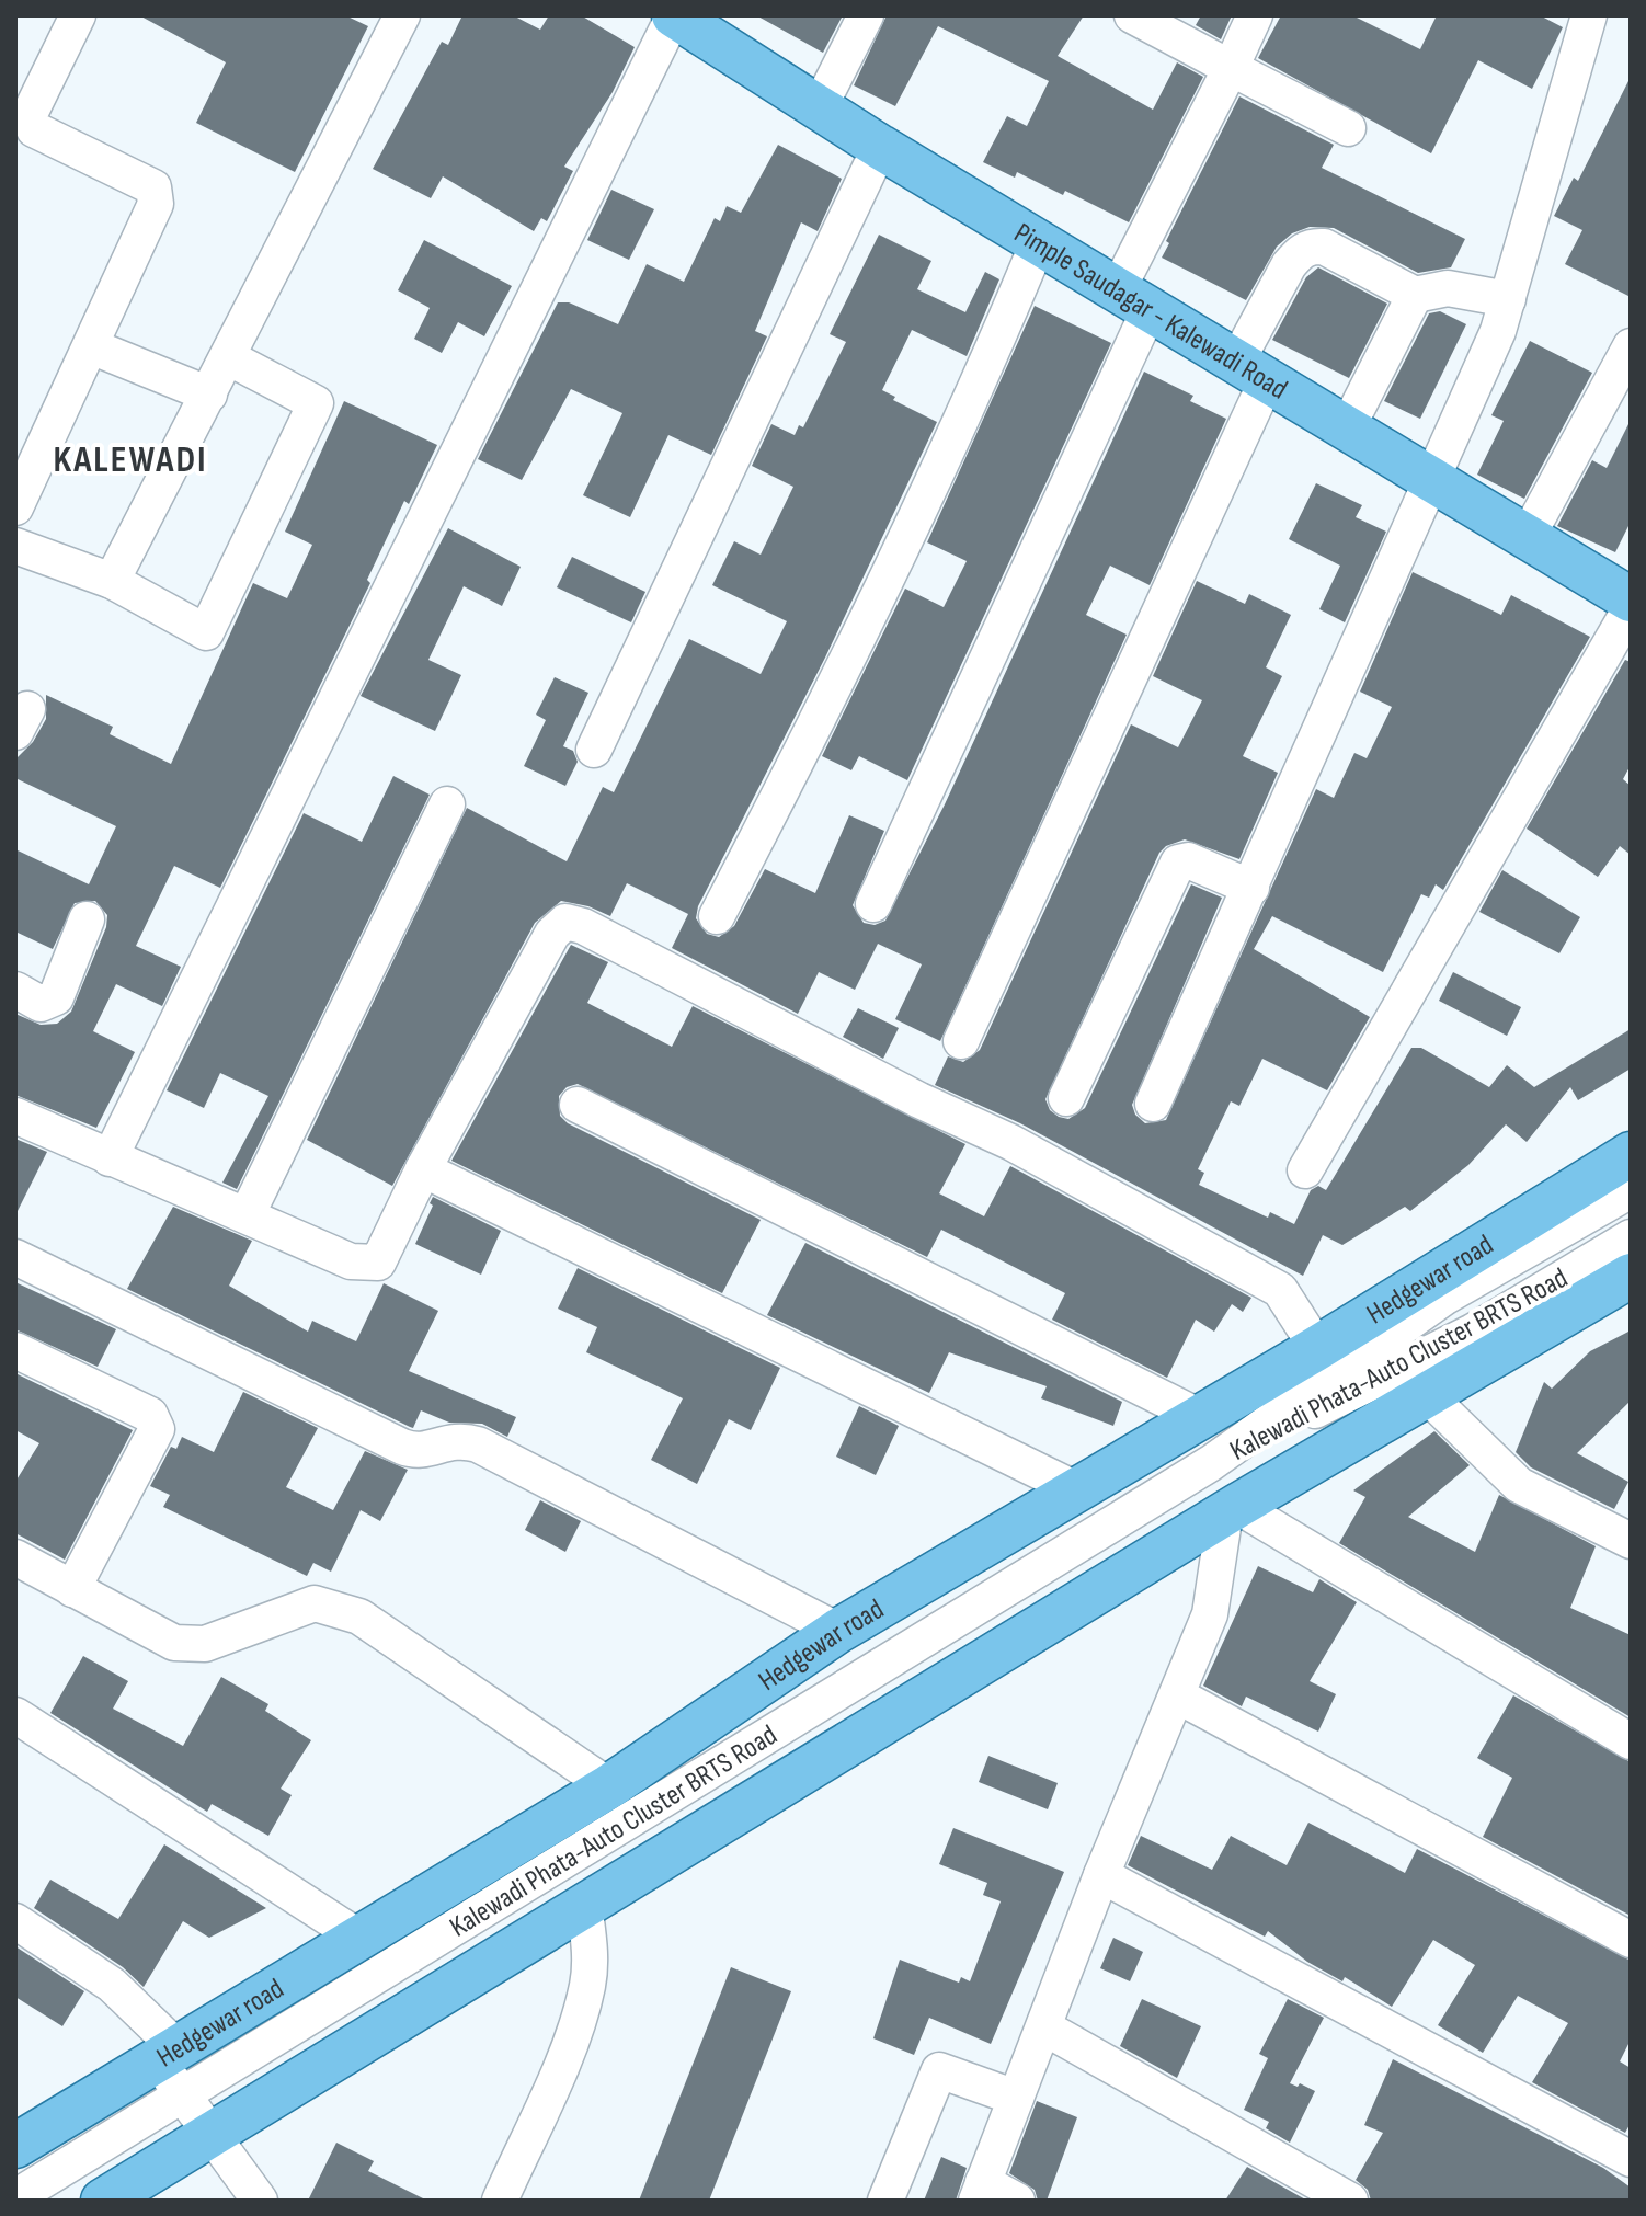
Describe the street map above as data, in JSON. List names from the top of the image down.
{
  "streets": {
    "main road": ["Pimple Saudagar - Kalewadi Road", "Hedgewar road"],
    "street": ["Kalewadi Phata-Auto Cluster BRTS Road"]
  },
  "crossings": [
    ["Hedgewar road", "Kalewadi Phata-Auto Cluster BRTS Road"]
  ],
  "districts": ["KALEWADI"]
}
